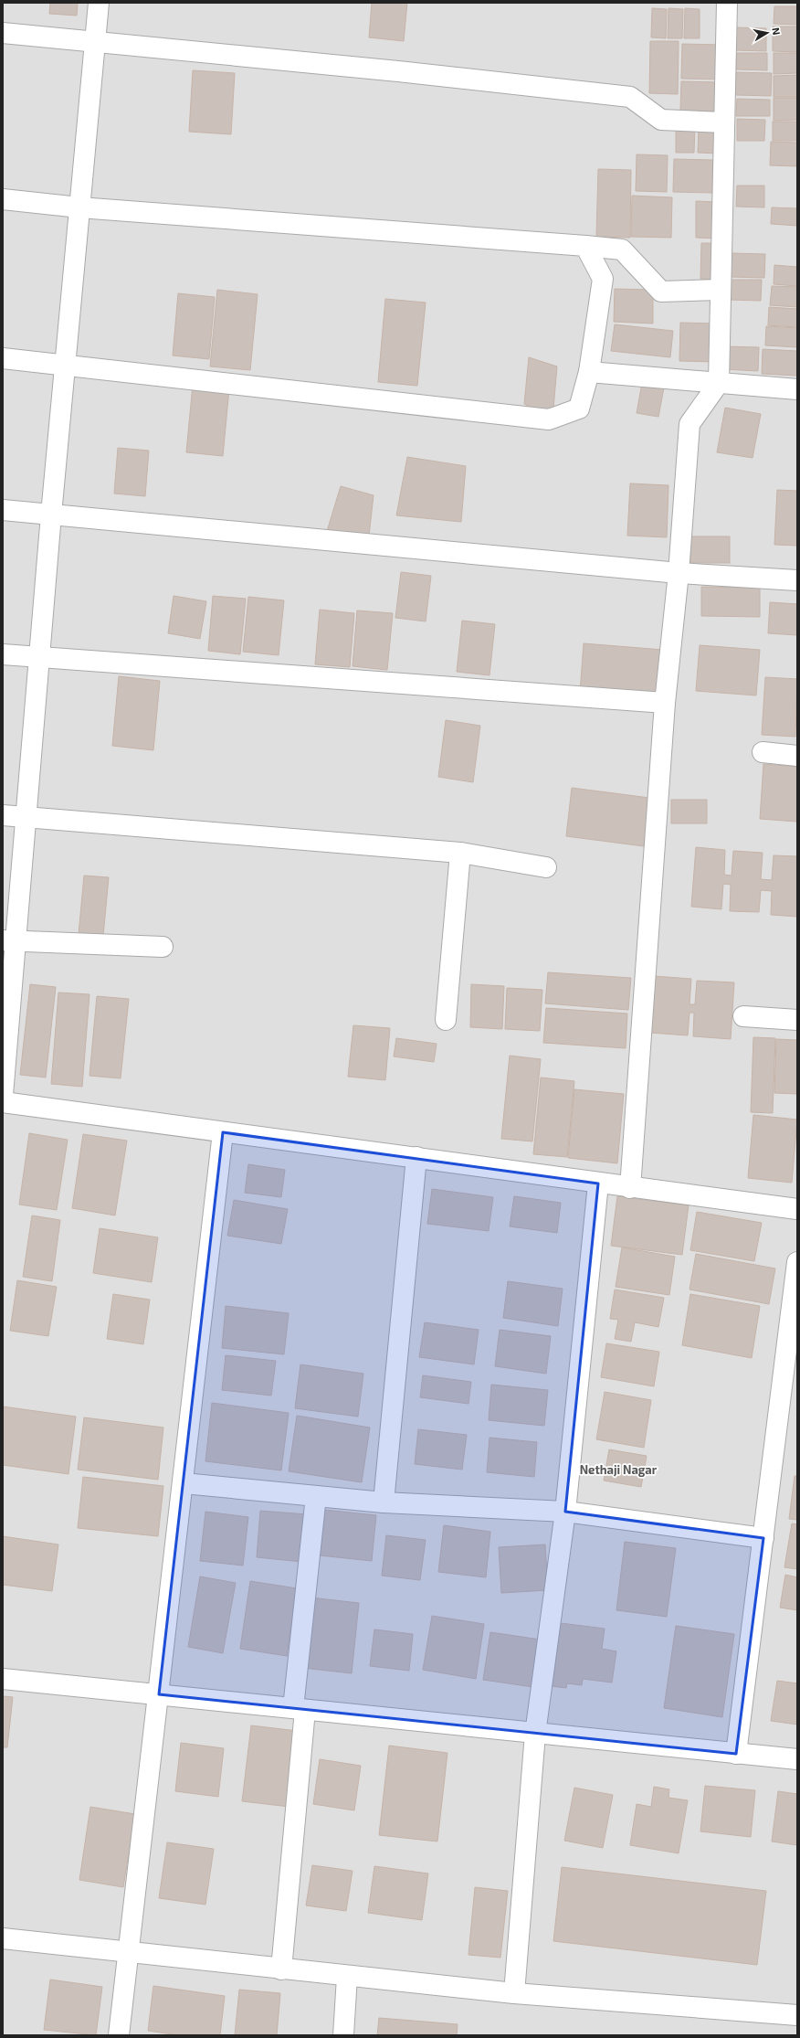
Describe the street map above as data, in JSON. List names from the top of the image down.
{
  "districts": ["Nethaji Nagar"],
  "north": "right"
}
